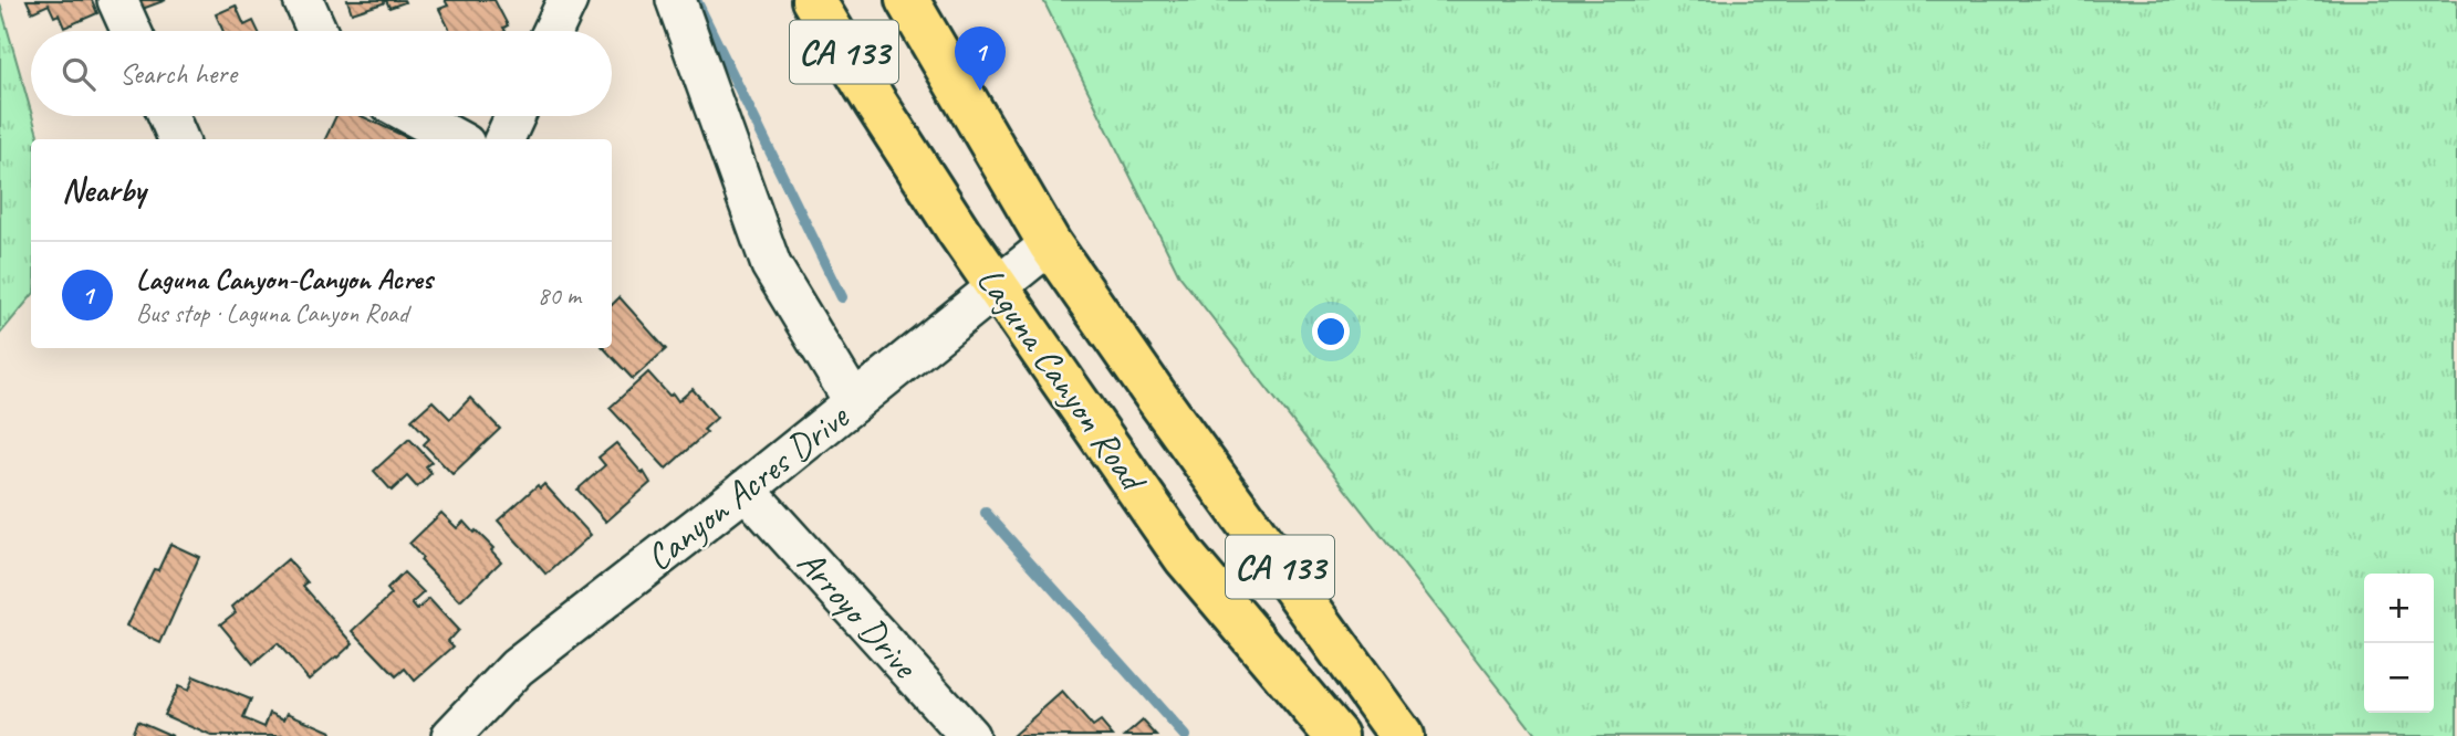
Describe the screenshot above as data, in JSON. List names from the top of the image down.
{
  "streets": {
    "main road": ["CA 133", "Laguna Canyon Road"],
    "street": ["Canyon Acres Drive", "Arroyo Drive"]
  },
  "crossings": [
    ["Laguna Canyon Road", "Canyon Acres Drive"],
    ["Canyon Acres Drive", "Arroyo Drive"]
  ],
  "page": {
    "pins": "1",
    "search": "Search here",
    "heading": "Nearby",
    "list": [
      {
        "mark": "1",
        "name": "Laguna Canyon-Canyon Acres",
        "note": "Bus stop · Laguna Canyon Road",
        "value": "80 m"
      }
    ],
    "map_buttons": ["+", "−"]
  }
}
